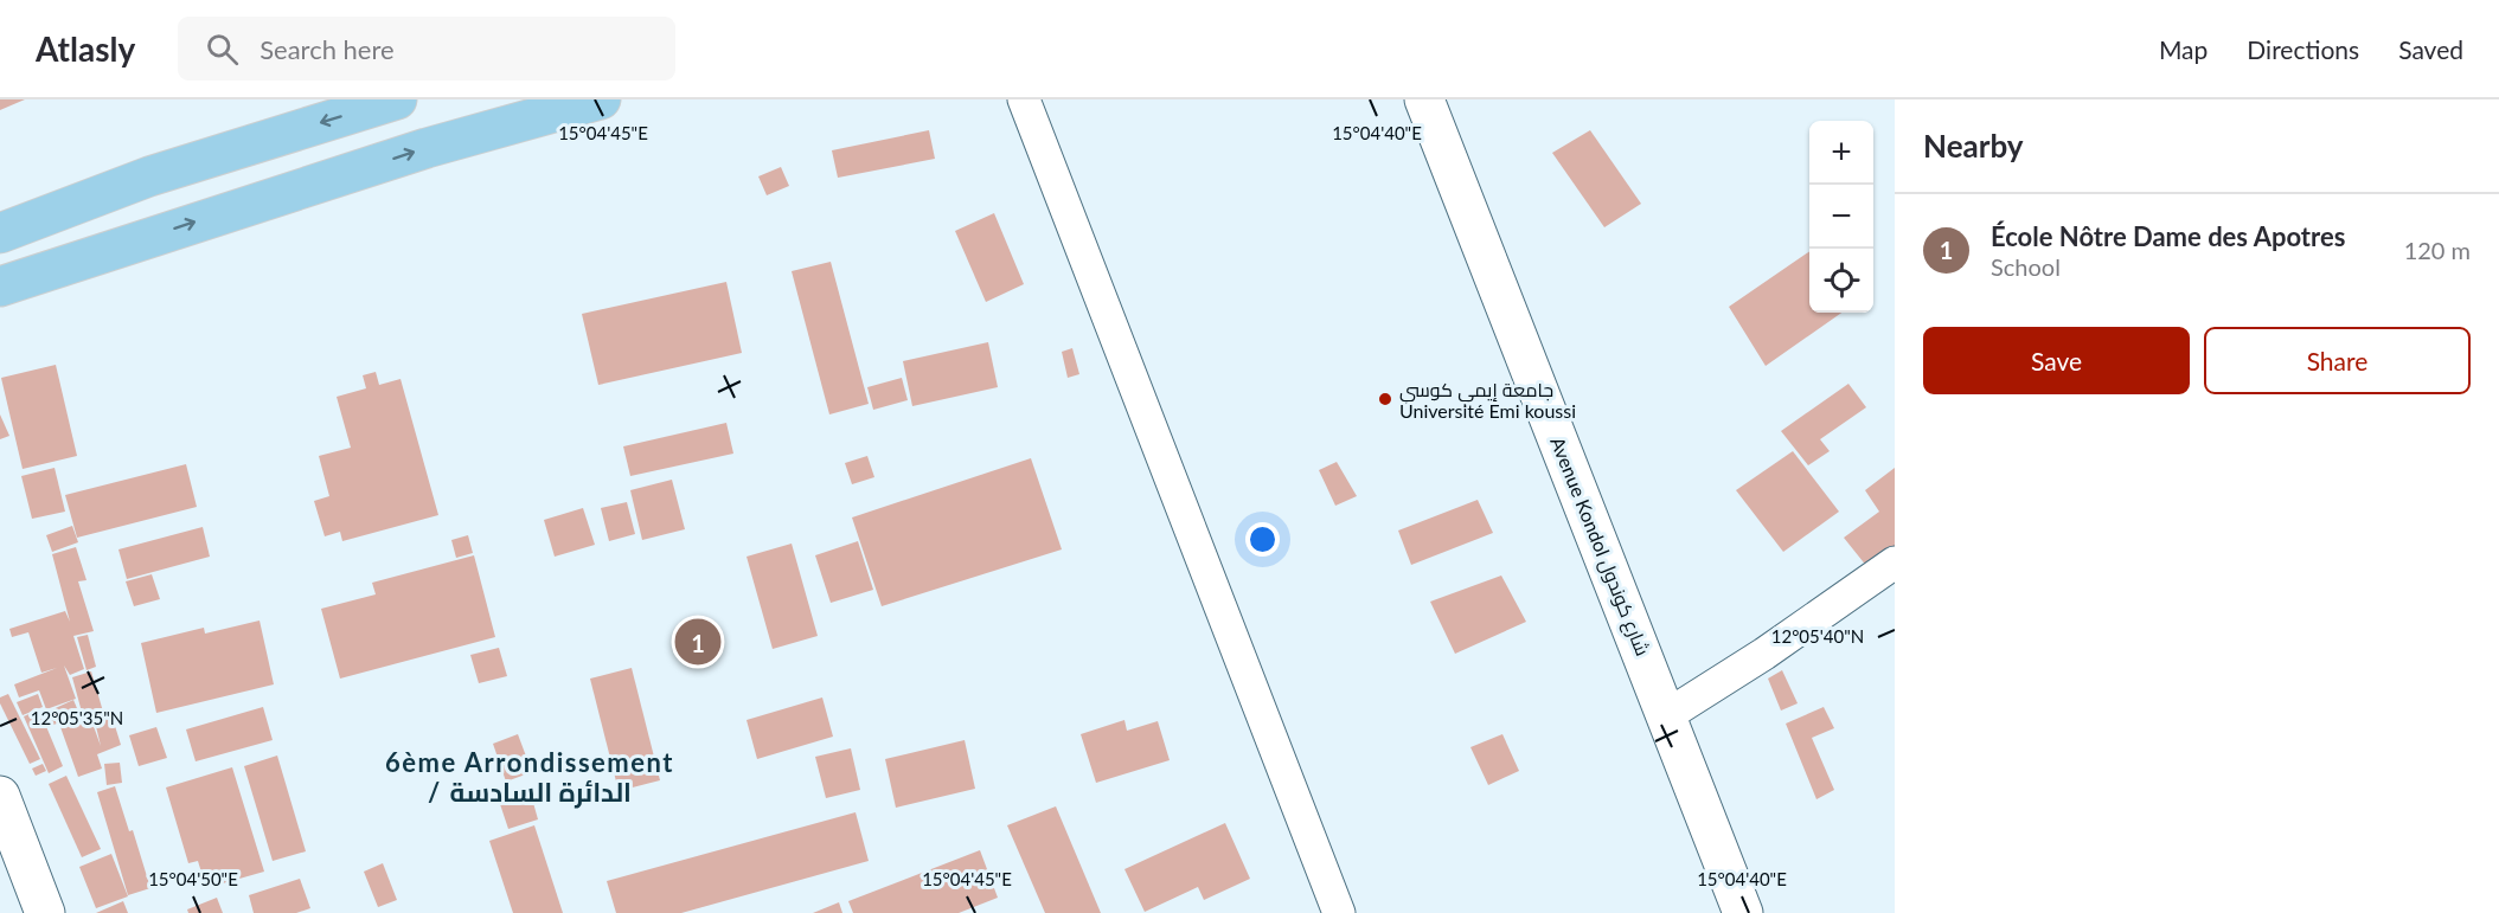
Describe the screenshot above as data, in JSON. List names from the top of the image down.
{
  "streets": {
    "street": ["Avenue Kondol شارع كوندول"]
  },
  "districts": ["6ème Arrondissement / الدائرة السادسة"],
  "places": ["جامعة إيمي كوسي Université Emi koussi"],
  "page": {
    "header": "Atlasly",
    "search": "Search here",
    "nav": ["Map", "Directions", "Saved"],
    "heading": "Nearby",
    "map_buttons": ["+", "−"],
    "list": [
      {
        "mark": "1",
        "name": "École Nôtre Dame des Apotres",
        "note": "School",
        "value": "120 m"
      }
    ],
    "buttons": ["Save", "Share"],
    "pins": "1"
  },
  "coordinates": [
    "15°04'45\"E",
    "15°04'40\"E",
    "12°05'40\"N",
    "12°05'35\"N",
    "15°04'50\"E"
  ]
}
